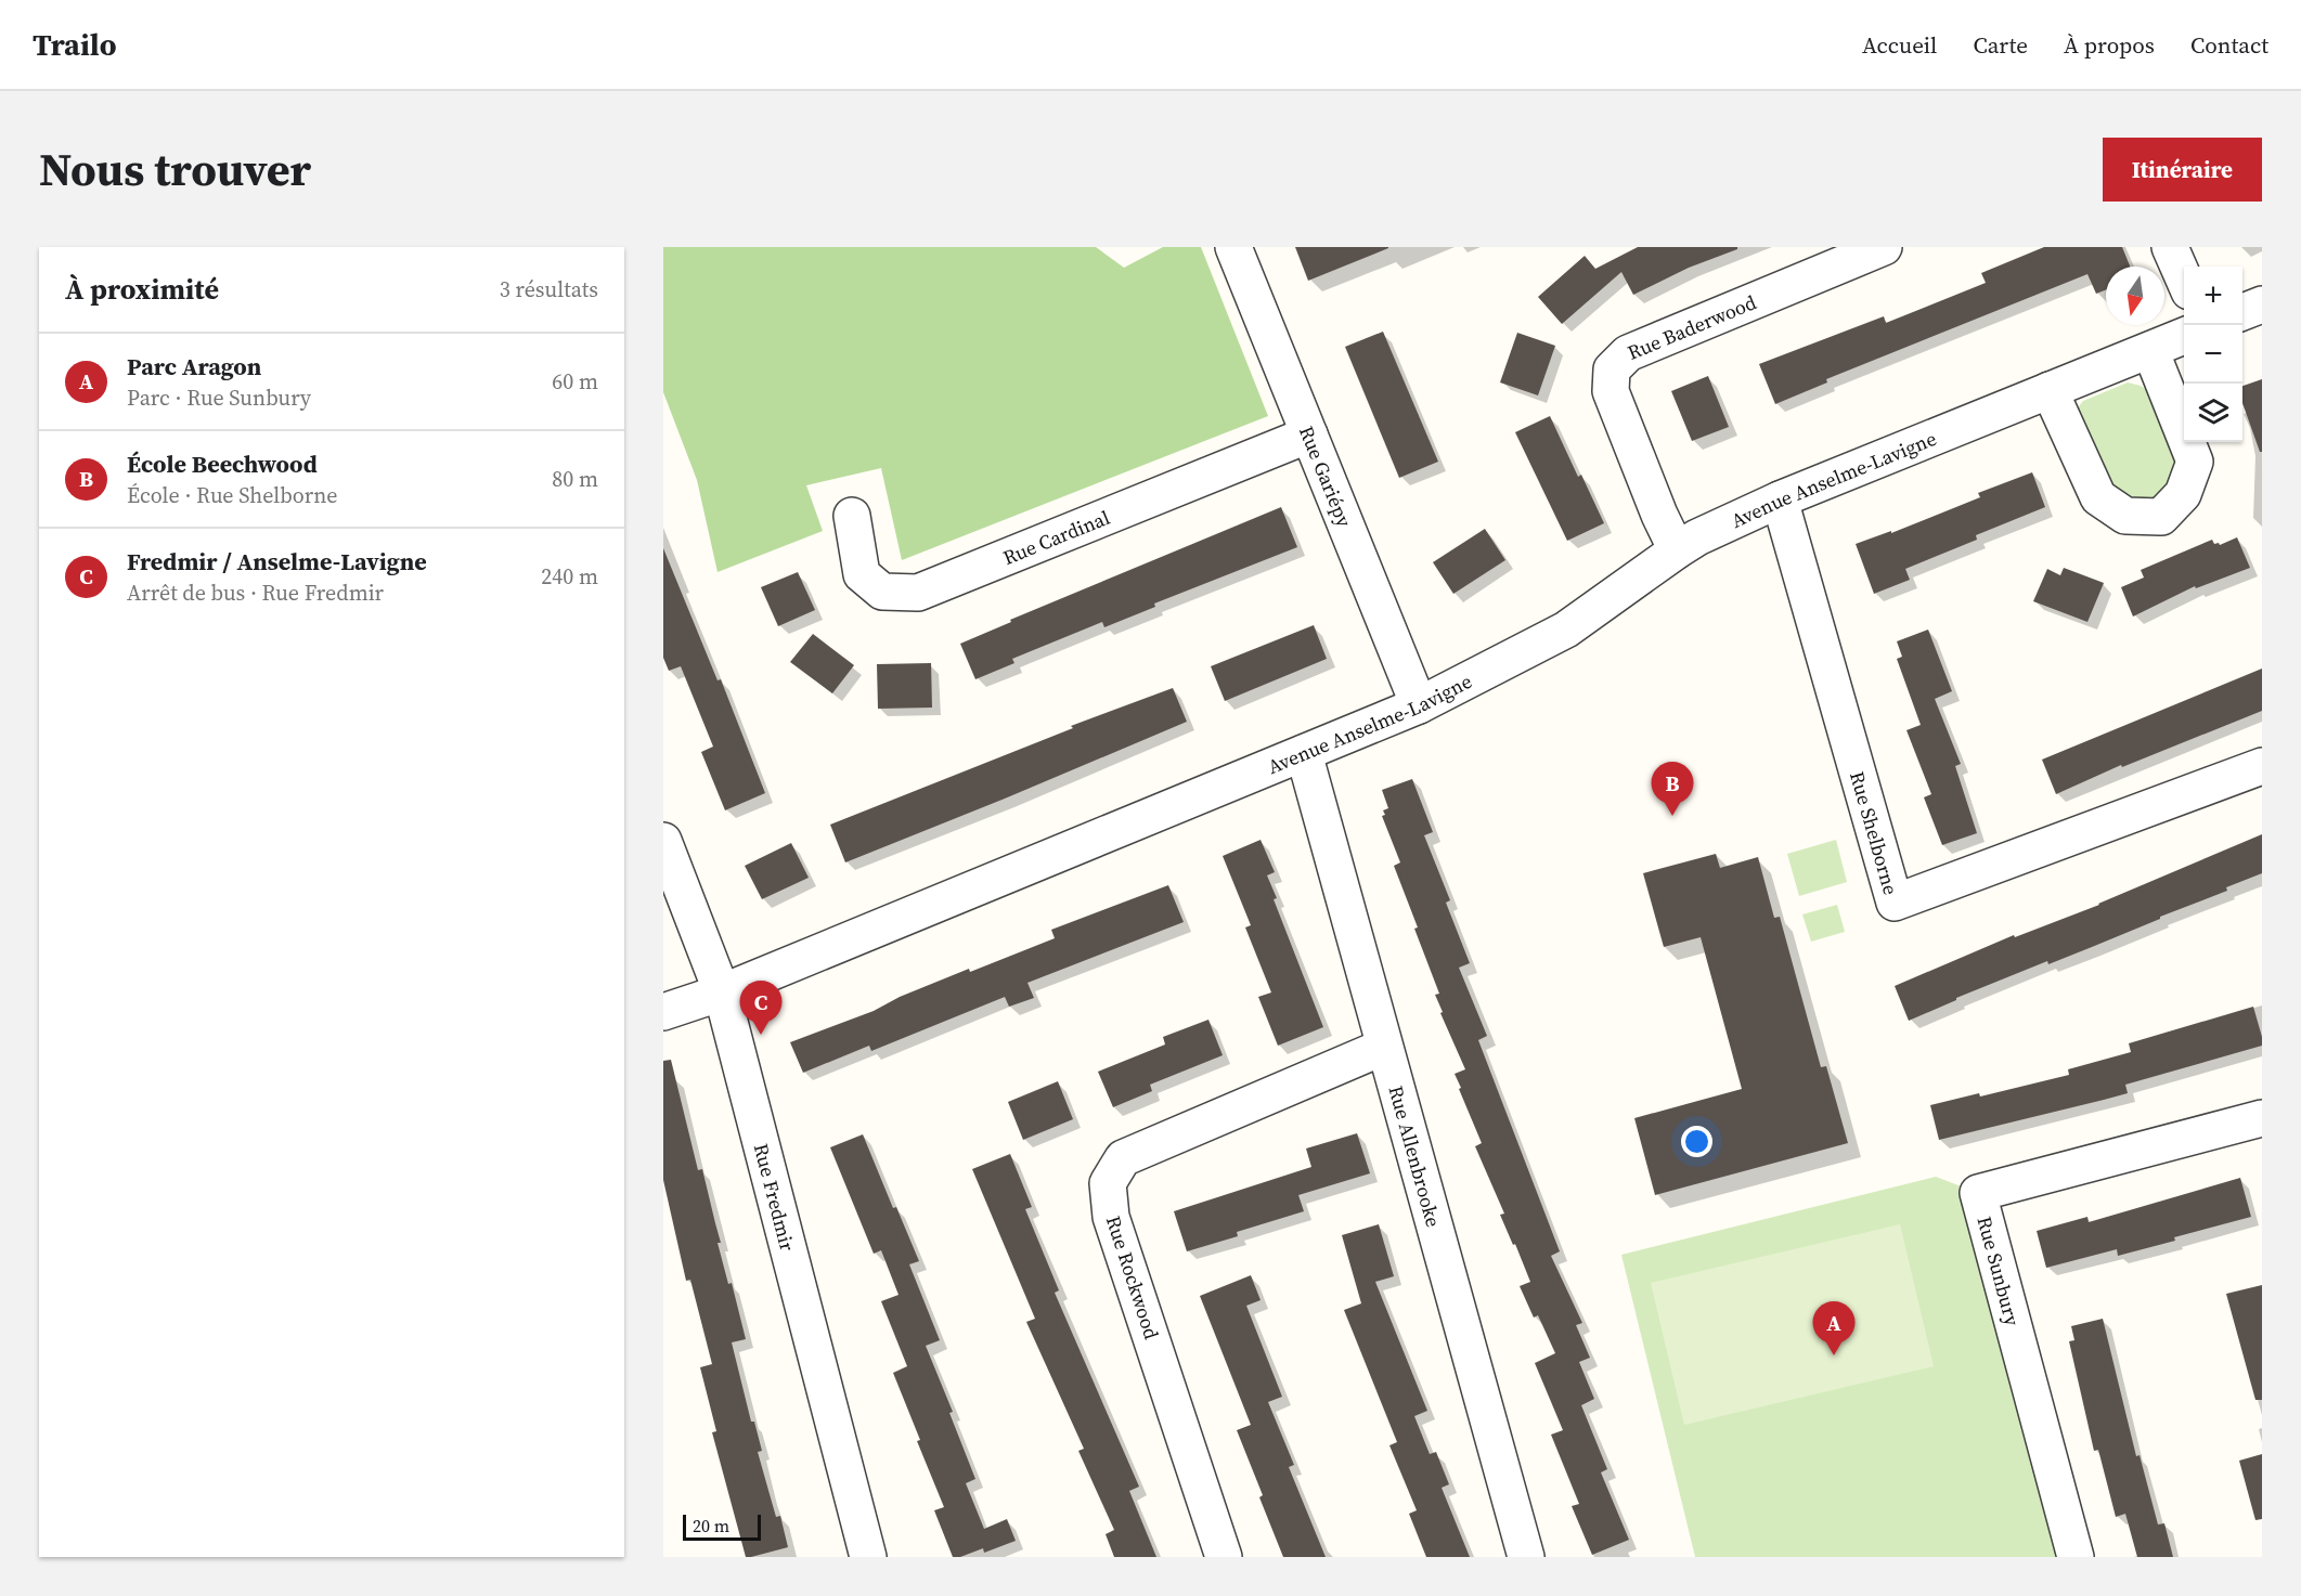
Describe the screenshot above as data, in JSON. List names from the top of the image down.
{
  "streets": {
    "street": [
      "Rue Baderwood",
      "Rue Gariépy",
      "Avenue Anselme-Lavigne",
      "Rue Cardinal",
      "Rue Shelborne",
      "Rue Allenbrooke",
      "Rue Fredmir",
      "Rue Sunbury",
      "Rue Rockwood"
    ]
  },
  "crossings": [
    ["Rue Baderwood", "Avenue Anselme-Lavigne"],
    ["Rue Gariépy", "Avenue Anselme-Lavigne"],
    ["Rue Gariépy", "Rue Cardinal"],
    ["Avenue Anselme-Lavigne", "Rue Shelborne"],
    ["Avenue Anselme-Lavigne", "Rue Allenbrooke"],
    ["Avenue Anselme-Lavigne", "Rue Fredmir"],
    ["Rue Allenbrooke", "Rue Rockwood"]
  ],
  "scale_bar": "20 m",
  "north": "bottom",
  "page": {
    "header": "Trailo",
    "nav": [
      "Accueil",
      "Carte",
      "À propos",
      "Contact"
    ],
    "title": "Nous trouver",
    "buttons": "Itinéraire",
    "heading": ["À proximité", "3 résultats"],
    "map_buttons": ["+", "−"],
    "list": [
      {
        "mark": "A",
        "name": "Parc Aragon",
        "note": "Parc · Rue Sunbury",
        "value": "60 m"
      },
      {
        "mark": "B",
        "name": "École Beechwood",
        "note": "École · Rue Shelborne",
        "value": "80 m"
      },
      {
        "mark": "C",
        "name": "Fredmir / Anselme-Lavigne",
        "note": "Arrêt de bus · Rue Fredmir",
        "value": "240 m"
      }
    ],
    "pins": ["B", "C", "A"],
    "scale": "20 m"
  }
}
